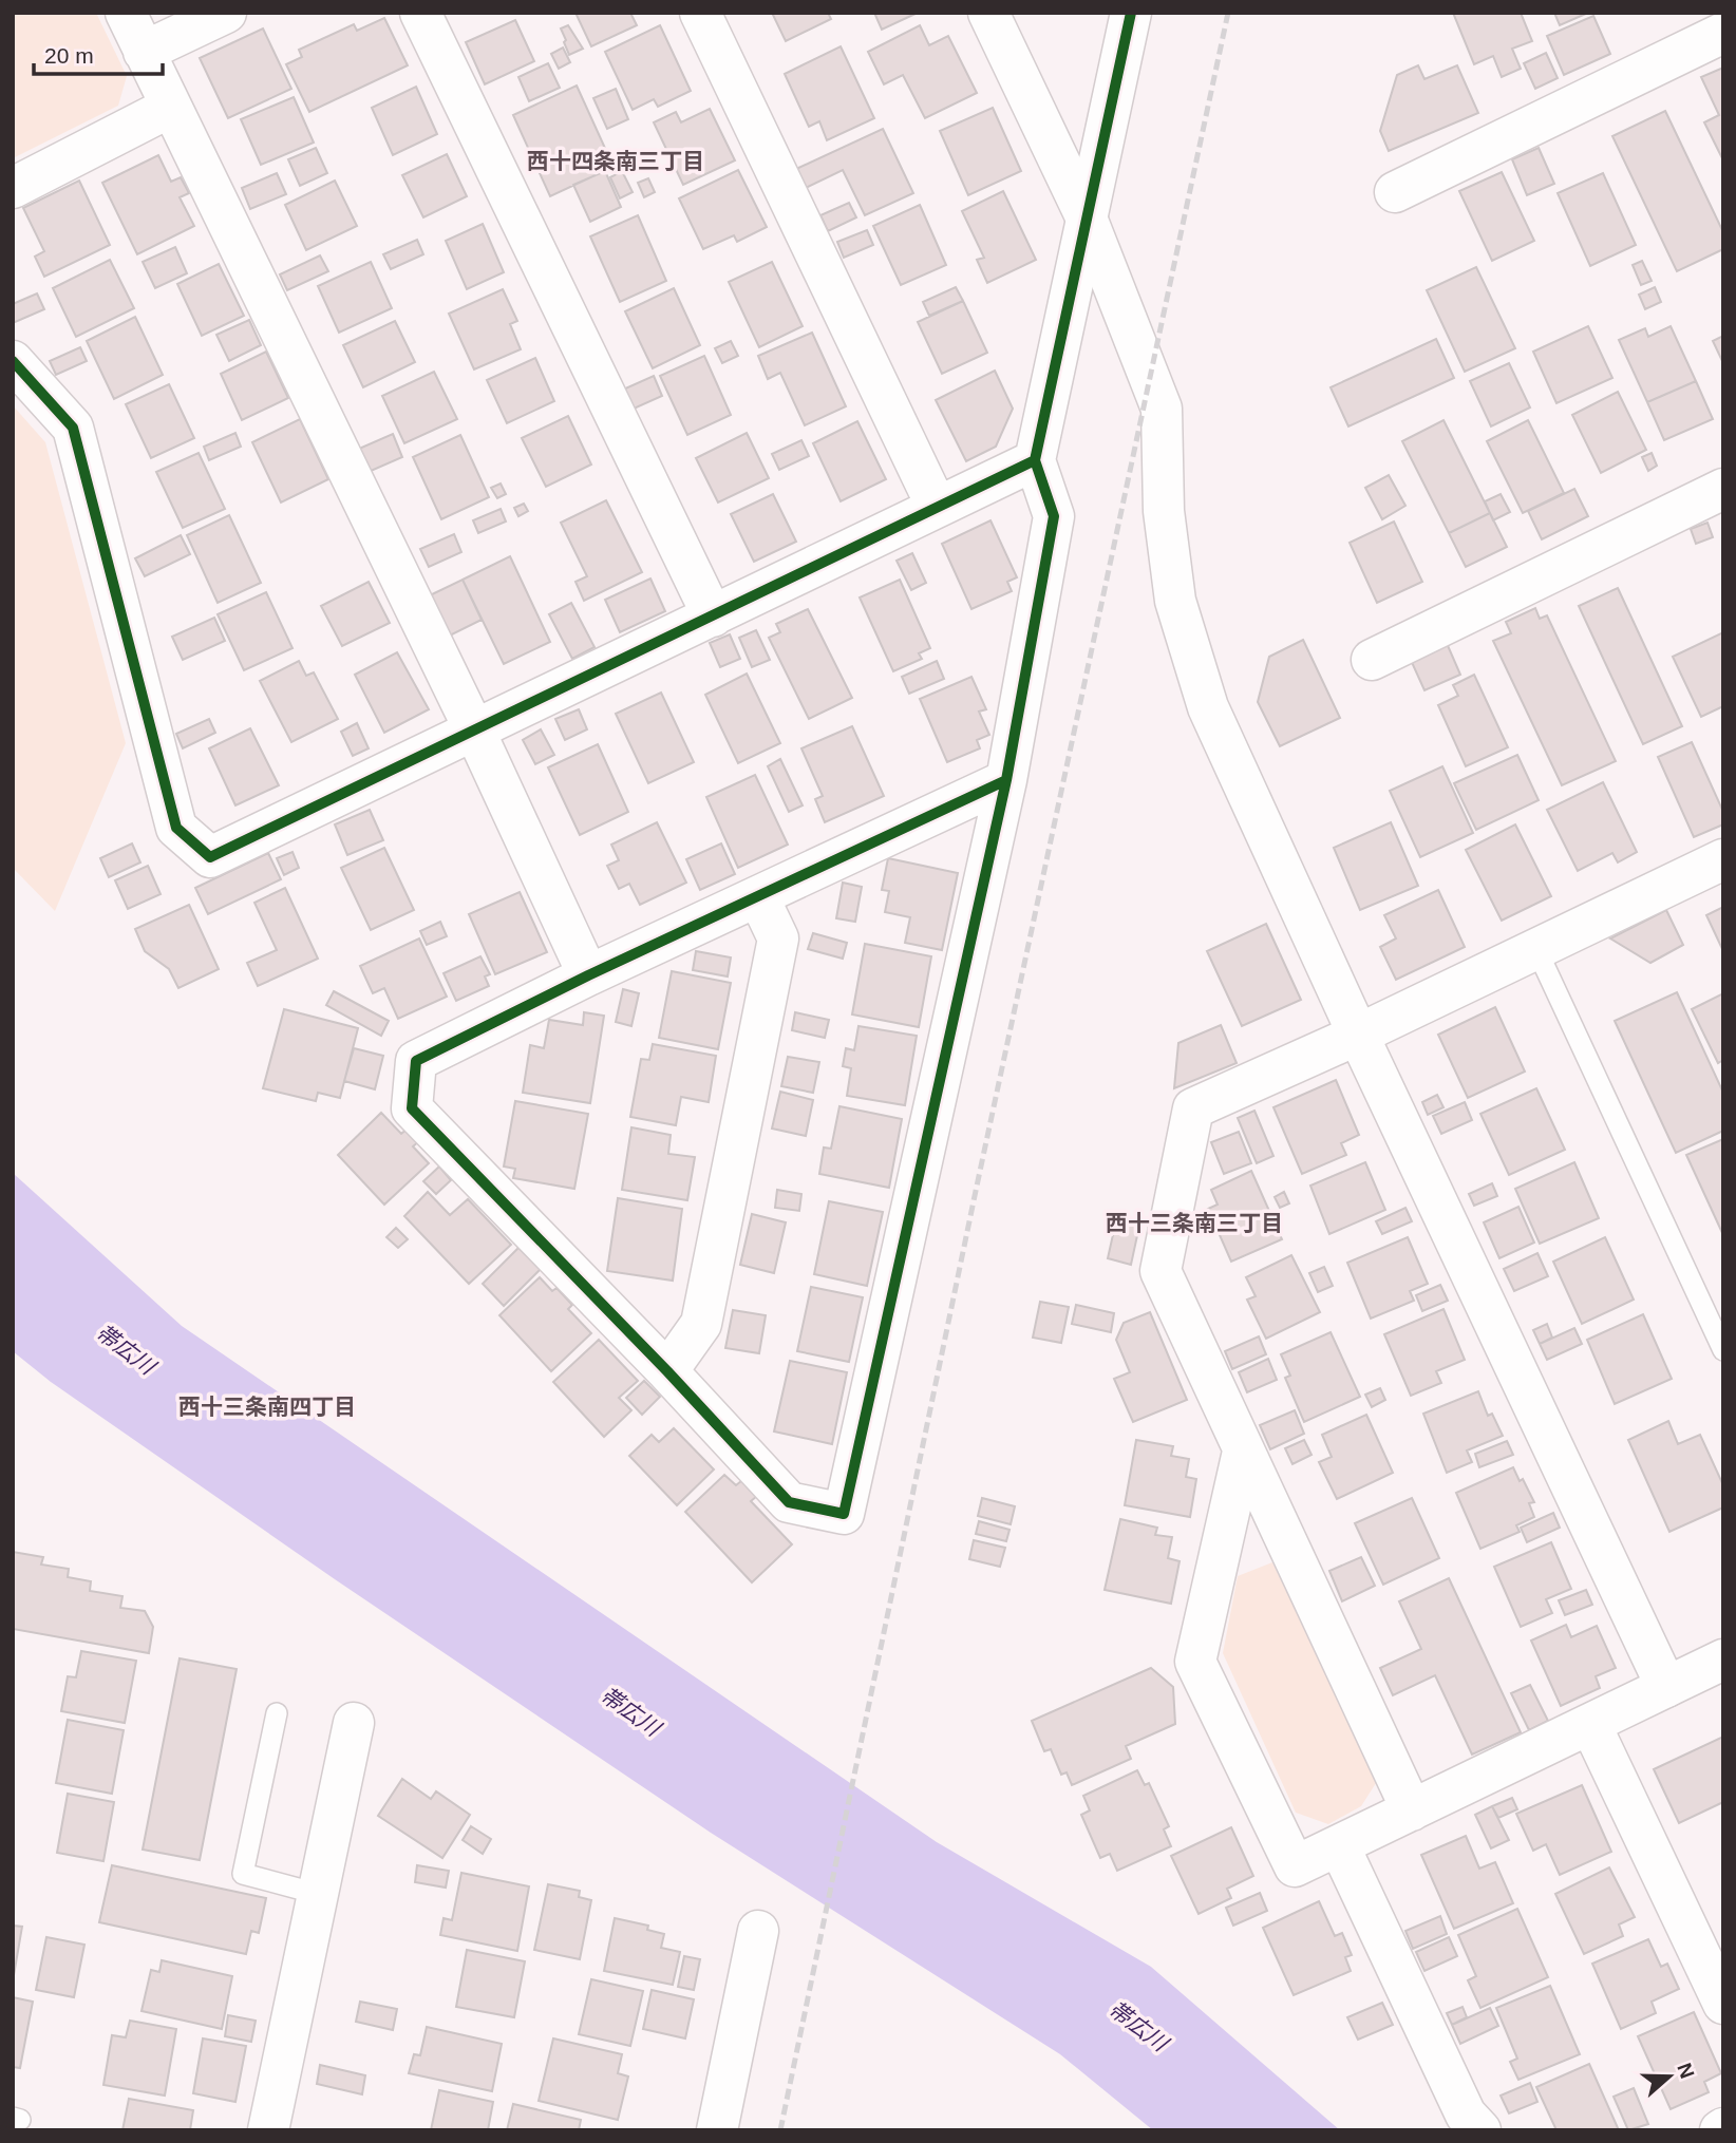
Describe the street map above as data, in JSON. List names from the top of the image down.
{
  "districts": ["西十四条南三丁目", "西十三条南三丁目", "西十三条南四丁目"],
  "water": ["帯広川"],
  "scale_bar": "20 m",
  "north": "right"
}
